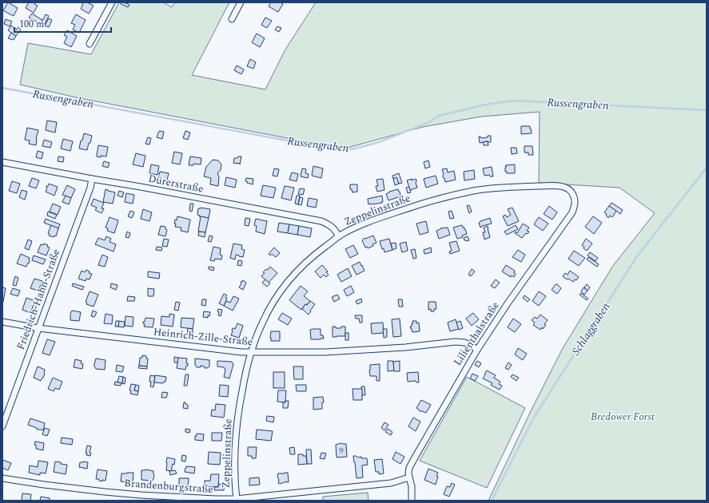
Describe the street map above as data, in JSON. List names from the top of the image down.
{
  "streets": {
    "street": [
      "Dürerstraße",
      "Zeppelinstraße",
      "Friedrich-Hahn-Straße",
      "Lilienthalstraße",
      "Heinrich-Zille-Straße",
      "Brandenburgstraße"
    ]
  },
  "crossings": [
    ["Dürerstraße", "Zeppelinstraße"],
    ["Dürerstraße", "Friedrich-Hahn-Straße"],
    ["Zeppelinstraße", "Lilienthalstraße"],
    ["Zeppelinstraße", "Heinrich-Zille-Straße"],
    ["Zeppelinstraße", "Brandenburgstraße"],
    ["Friedrich-Hahn-Straße", "Heinrich-Zille-Straße"],
    ["Lilienthalstraße", "Heinrich-Zille-Straße"],
    ["Lilienthalstraße", "Brandenburgstraße"]
  ],
  "water": ["Russengraben", "Schlaggraben"],
  "parks": ["Bredower Forst"],
  "house_numbers": ["9"],
  "scale_bar": "100 m"
}
